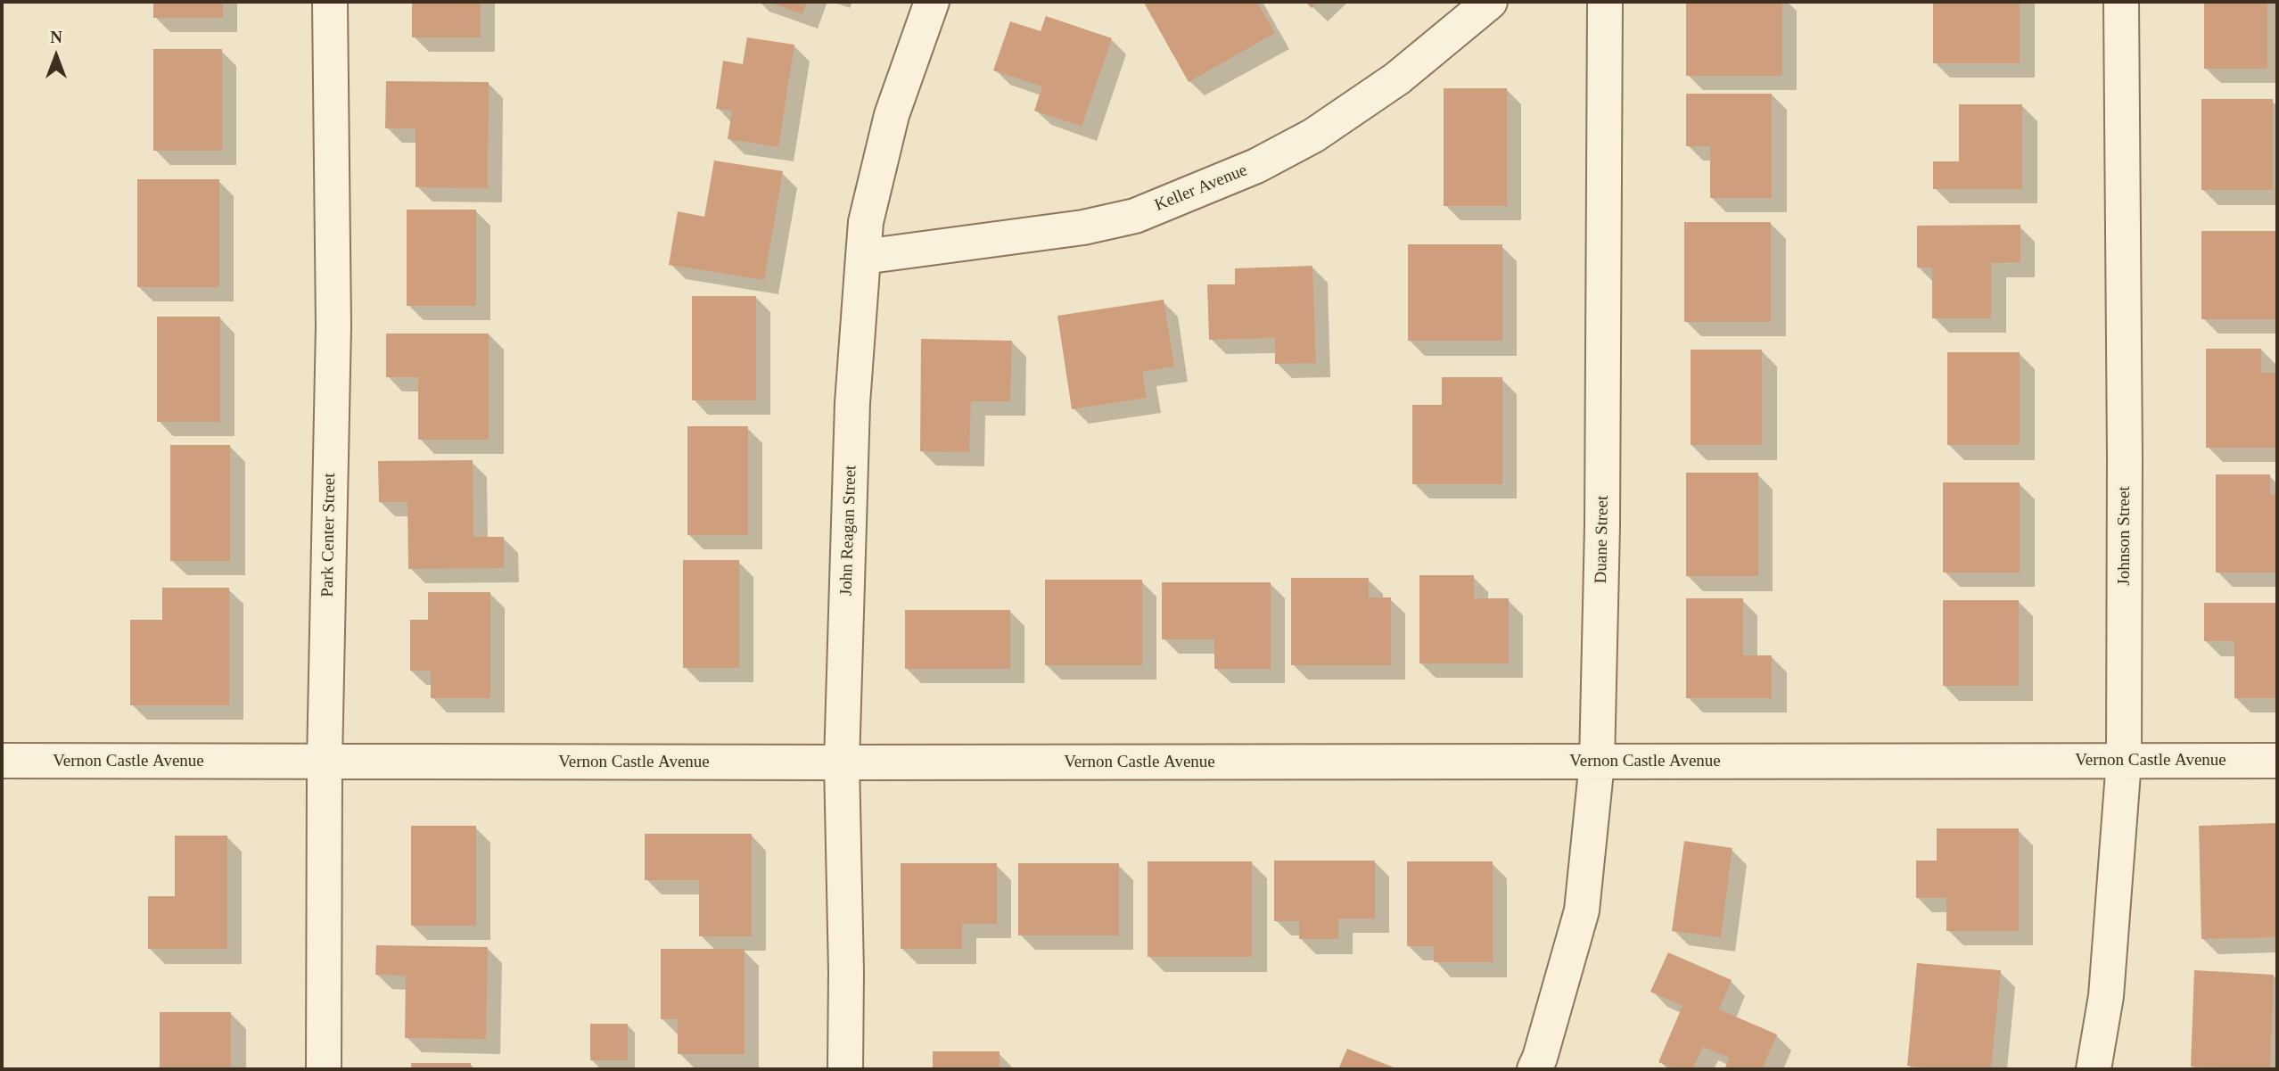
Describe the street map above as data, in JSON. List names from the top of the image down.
{
  "streets": {
    "street": [
      "Keller Avenue",
      "John Reagan Street",
      "Park Center Street",
      "Johnson Street",
      "Duane Street",
      "Vernon Castle Avenue"
    ]
  },
  "crossings": [
    ["Keller Avenue", "John Reagan Street"],
    ["John Reagan Street", "Vernon Castle Avenue"],
    ["Park Center Street", "Vernon Castle Avenue"],
    ["Johnson Street", "Vernon Castle Avenue"],
    ["Duane Street", "Vernon Castle Avenue"]
  ],
  "north": "top"
}
